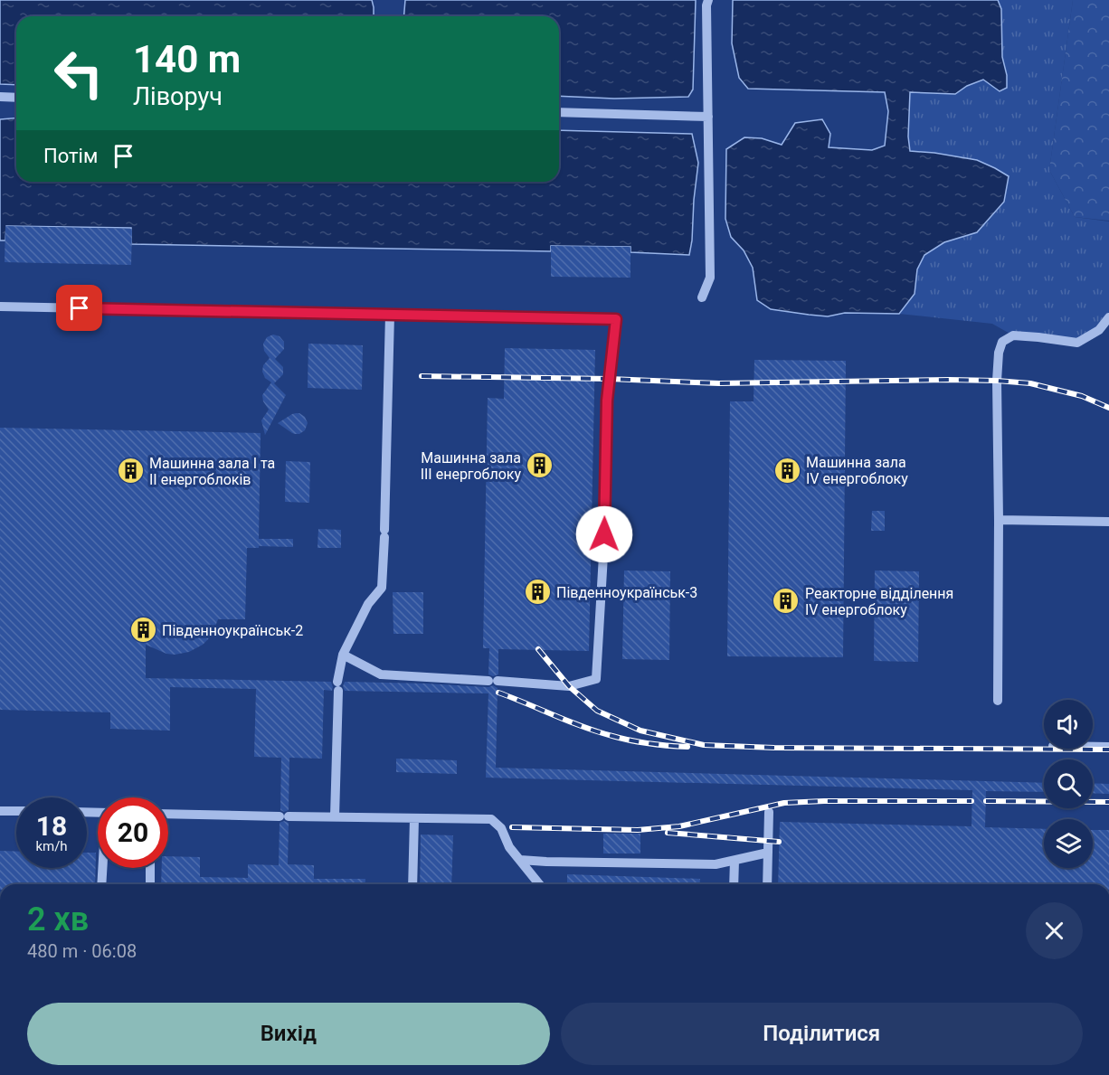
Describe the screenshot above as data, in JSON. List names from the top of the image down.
{
  "places": {
    "building": [
      "Машинна зала III енергоблоку",
      "Машинна зала IV енергоблоку",
      "Машинна зала I та II енергоблоків",
      "Південноукраїнськ-3",
      "Реакторне відділення IV енергоблоку",
      "Південноукраїнськ-2"
    ]
  },
  "page": {
    "turn": ["140 m", "Ліворуч"],
    "then": "Потім",
    "speed": "18 km/h",
    "limit": "20",
    "heading": ["2 хв", "480 m · 06:08"],
    "buttons": ["Вихід", "Поділитися"]
  }
}
